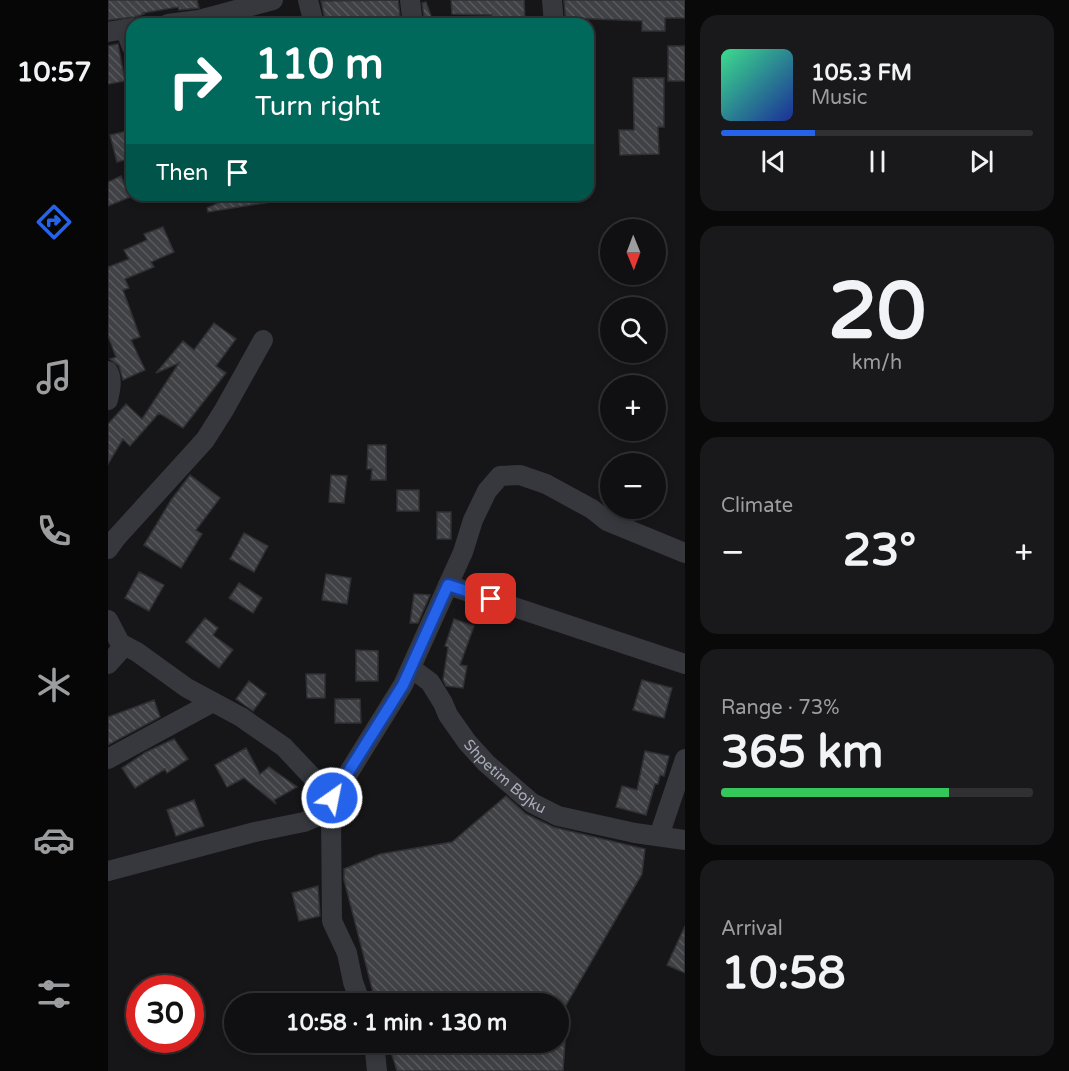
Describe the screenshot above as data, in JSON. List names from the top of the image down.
{
  "streets": {
    "street": ["Shpetim Bojku"]
  },
  "north": "bottom",
  "page": {
    "tabs": "10:57",
    "turn": ["110 m", "Turn right"],
    "song": ["105.3 FM", "Music"],
    "then": "Then",
    "map_buttons": ["+", "−"],
    "tile": [
      ["20", "km/h"],
      "Climate",
      ["Range · 73%", "365 km"],
      ["Arrival", "10:58"]
    ],
    "heat": ["−", "23°", "+"],
    "limit": "30",
    "trip": "10:58 · 1 min · 130 m"
  }
}
